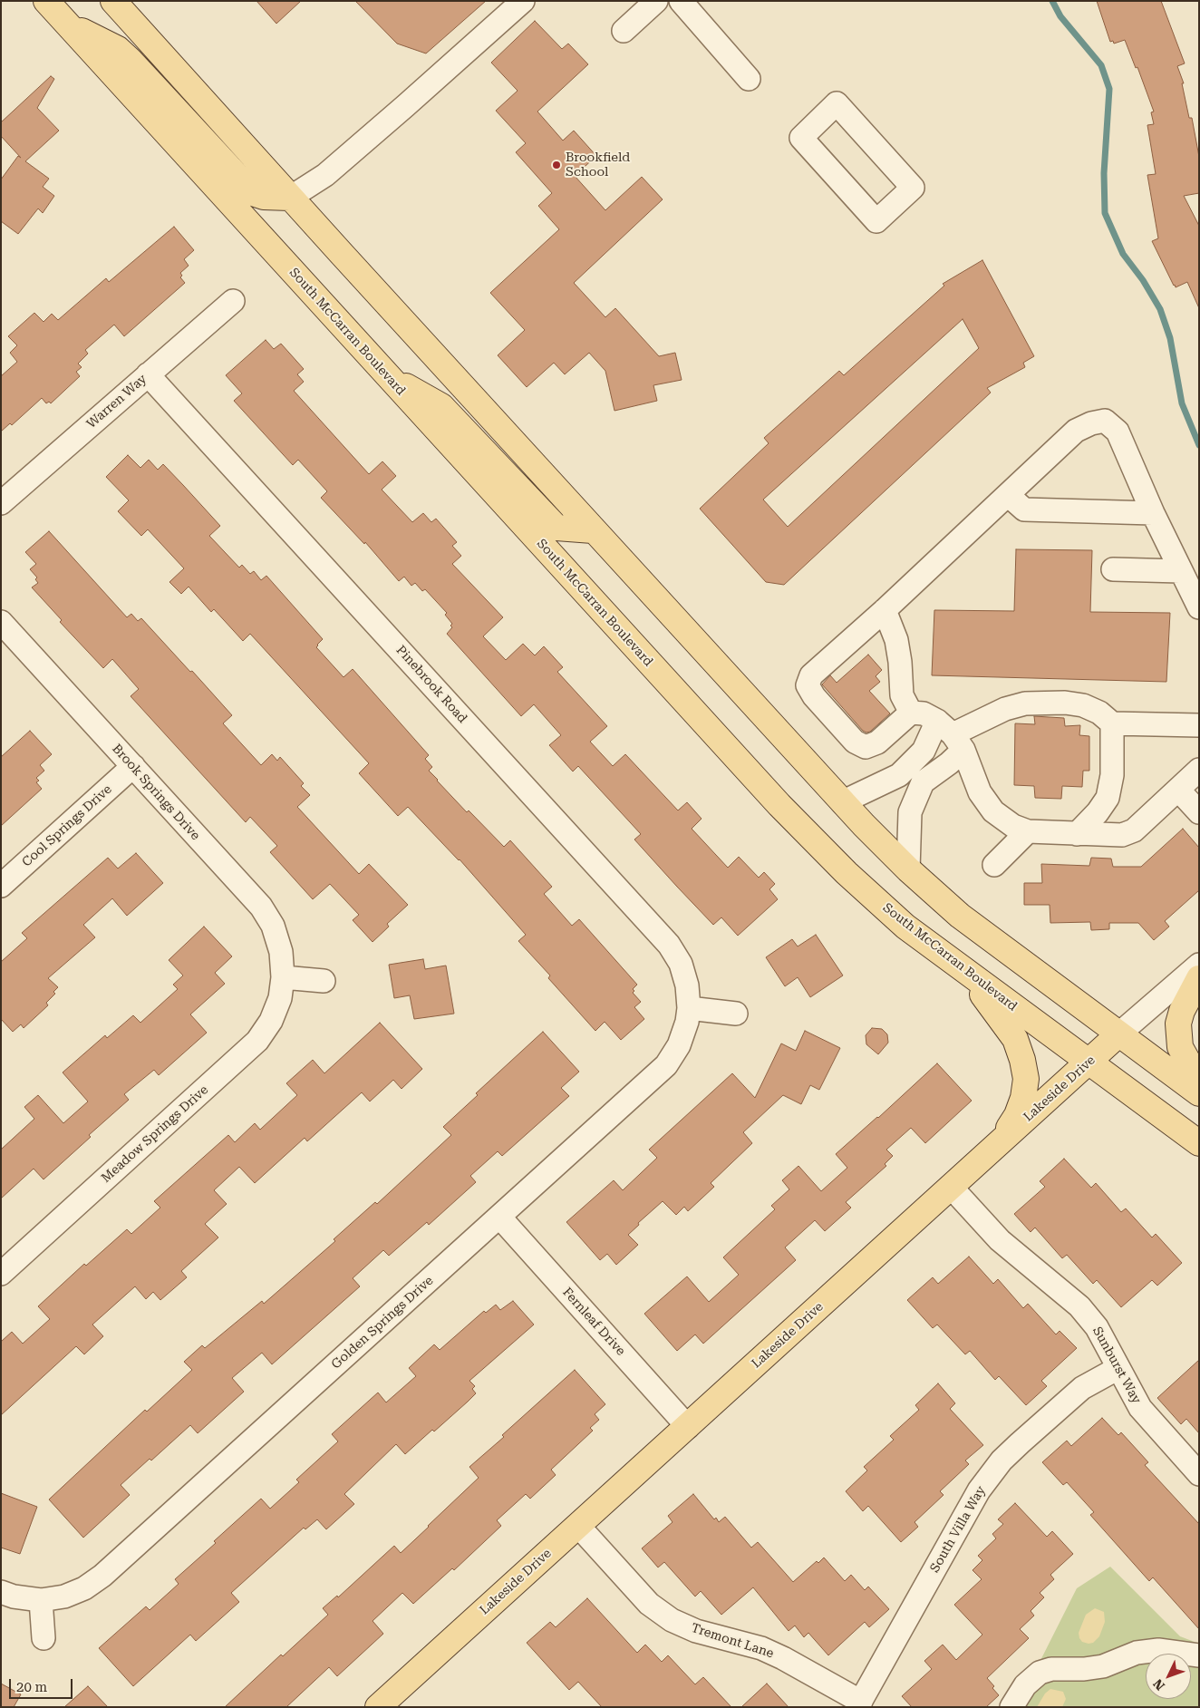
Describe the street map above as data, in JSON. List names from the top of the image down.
{
  "streets": {
    "main road": ["South McCarran Boulevard", "Lakeside Drive"],
    "street": [
      "Warren Way",
      "Pinebrook Road",
      "Brook Springs Drive",
      "Cool Springs Drive",
      "Meadow Springs Drive",
      "Fernleaf Drive",
      "Golden Springs Drive",
      "Sunburst Way",
      "South Villa Way",
      "Tremont Lane"
    ]
  },
  "crossings": [
    ["South McCarran Boulevard", "Lakeside Drive"],
    ["Warren Way", "Pinebrook Road"],
    ["Pinebrook Road", "Golden Springs Drive"],
    ["Brook Springs Drive", "Cool Springs Drive"],
    ["Brook Springs Drive", "Meadow Springs Drive"],
    ["Lakeside Drive", "Fernleaf Drive"],
    ["Lakeside Drive", "Sunburst Way"],
    ["Lakeside Drive", "Tremont Lane"],
    ["Fernleaf Drive", "Golden Springs Drive"],
    ["Sunburst Way", "South Villa Way"],
    ["South Villa Way", "Tremont Lane"]
  ],
  "places": ["Brookfield School"],
  "scale_bar": "20 m",
  "north": "bottom left"
}
